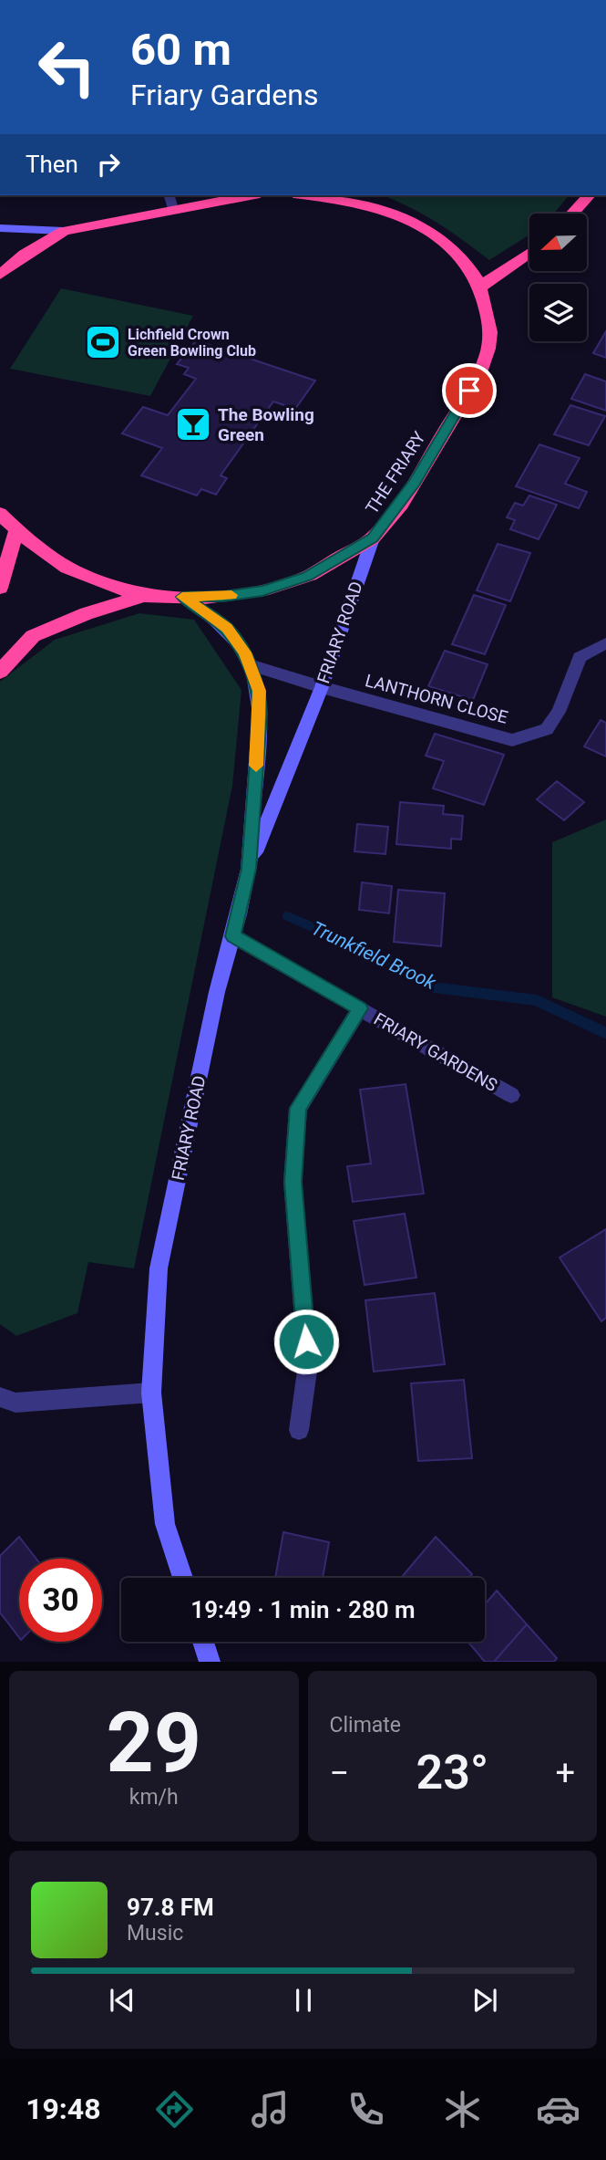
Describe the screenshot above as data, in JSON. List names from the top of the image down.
{
  "streets": {
    "highway": ["THE FRIARY"],
    "street": ["FRIARY ROAD", "LANTHORN CLOSE", "FRIARY GARDENS"]
  },
  "crossings": [
    ["THE FRIARY", "FRIARY ROAD"],
    ["FRIARY ROAD", "LANTHORN CLOSE"],
    ["FRIARY ROAD", "FRIARY GARDENS"]
  ],
  "water": ["Trunkfield Brook"],
  "places": {
    "sports": ["Lichfield Crown Green Bowling Club"],
    "bar": ["The Bowling Green"]
  },
  "north": "left",
  "page": {
    "turn": ["60 m", "Friary Gardens"],
    "then": "Then",
    "limit": "30",
    "trip": "19:49 · 1 min · 280 m",
    "tile": [
      ["29", "km/h"],
      "Climate"
    ],
    "heat": ["−", "23°", "+"],
    "song": ["97.8 FM", "Music"],
    "tabs": "19:48"
  }
}
